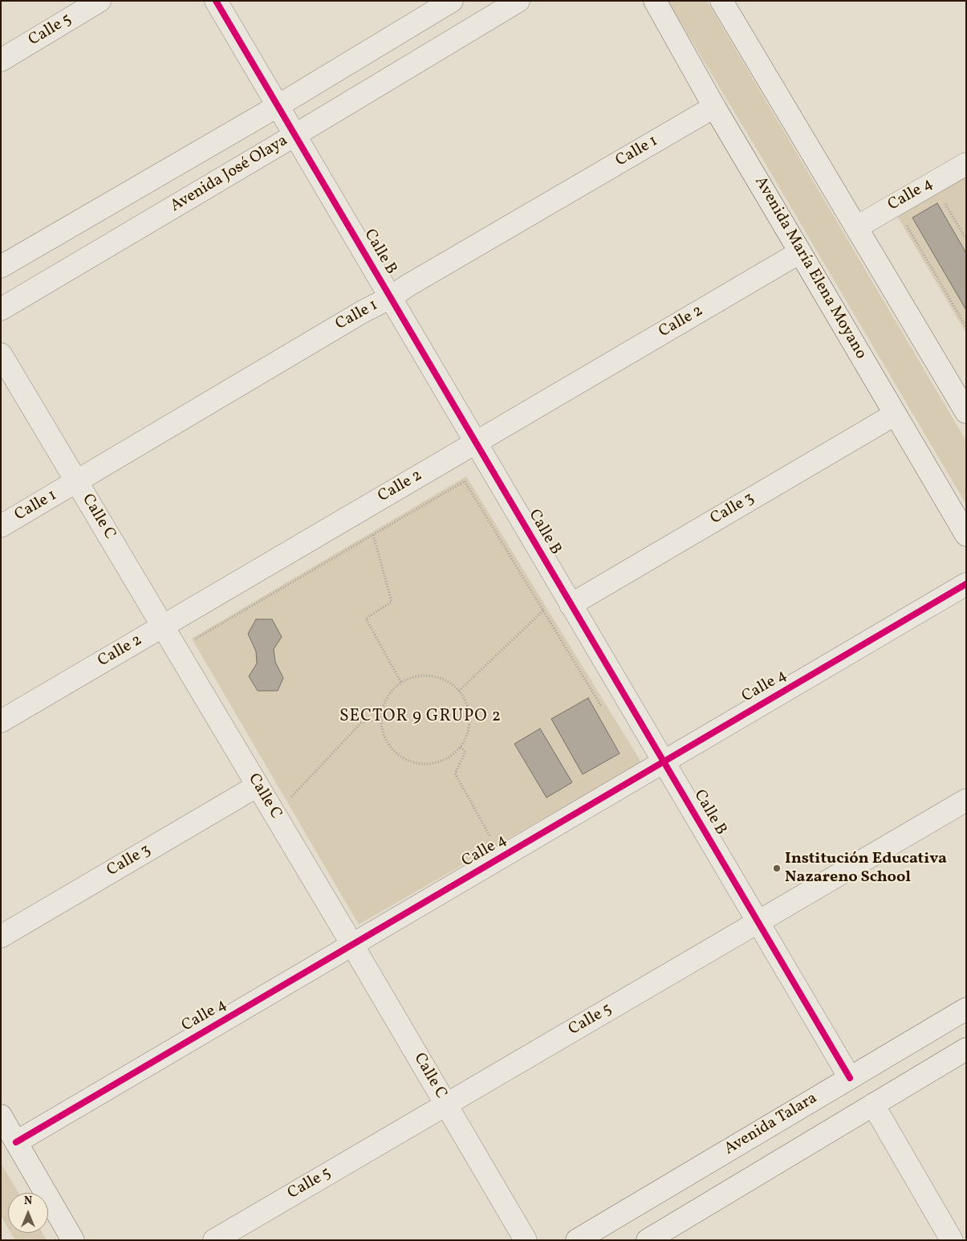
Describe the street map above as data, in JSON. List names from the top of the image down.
{
  "streets": {
    "street": [
      "Calle 5",
      "Calle 1",
      "Avenida José Olaya",
      "Calle 4",
      "Calle B",
      "Avenida María Elena Moyano",
      "Calle 2",
      "Calle 3",
      "Calle C",
      "Avenida Talara"
    ]
  },
  "crossings": [
    ["Calle 5", "Calle B"],
    ["Calle 5", "Calle C"],
    ["Calle 1", "Calle B"],
    ["Calle 1", "Avenida María Elena Moyano"],
    ["Calle 1", "Calle C"],
    ["Avenida José Olaya", "Calle B"],
    ["Calle 4", "Calle B"],
    ["Calle 4", "Calle C"],
    ["Calle B", "Calle 2"],
    ["Calle B", "Calle 3"],
    ["Calle B", "Avenida Talara"],
    ["Avenida María Elena Moyano", "Calle 2"],
    ["Avenida María Elena Moyano", "Calle 3"],
    ["Calle 2", "Calle C"],
    ["Calle 3", "Calle C"]
  ],
  "districts": ["SECTOR 9 GRUPO 2"],
  "places": ["Institución Educativa Nazareno School"],
  "north": "top"
}
